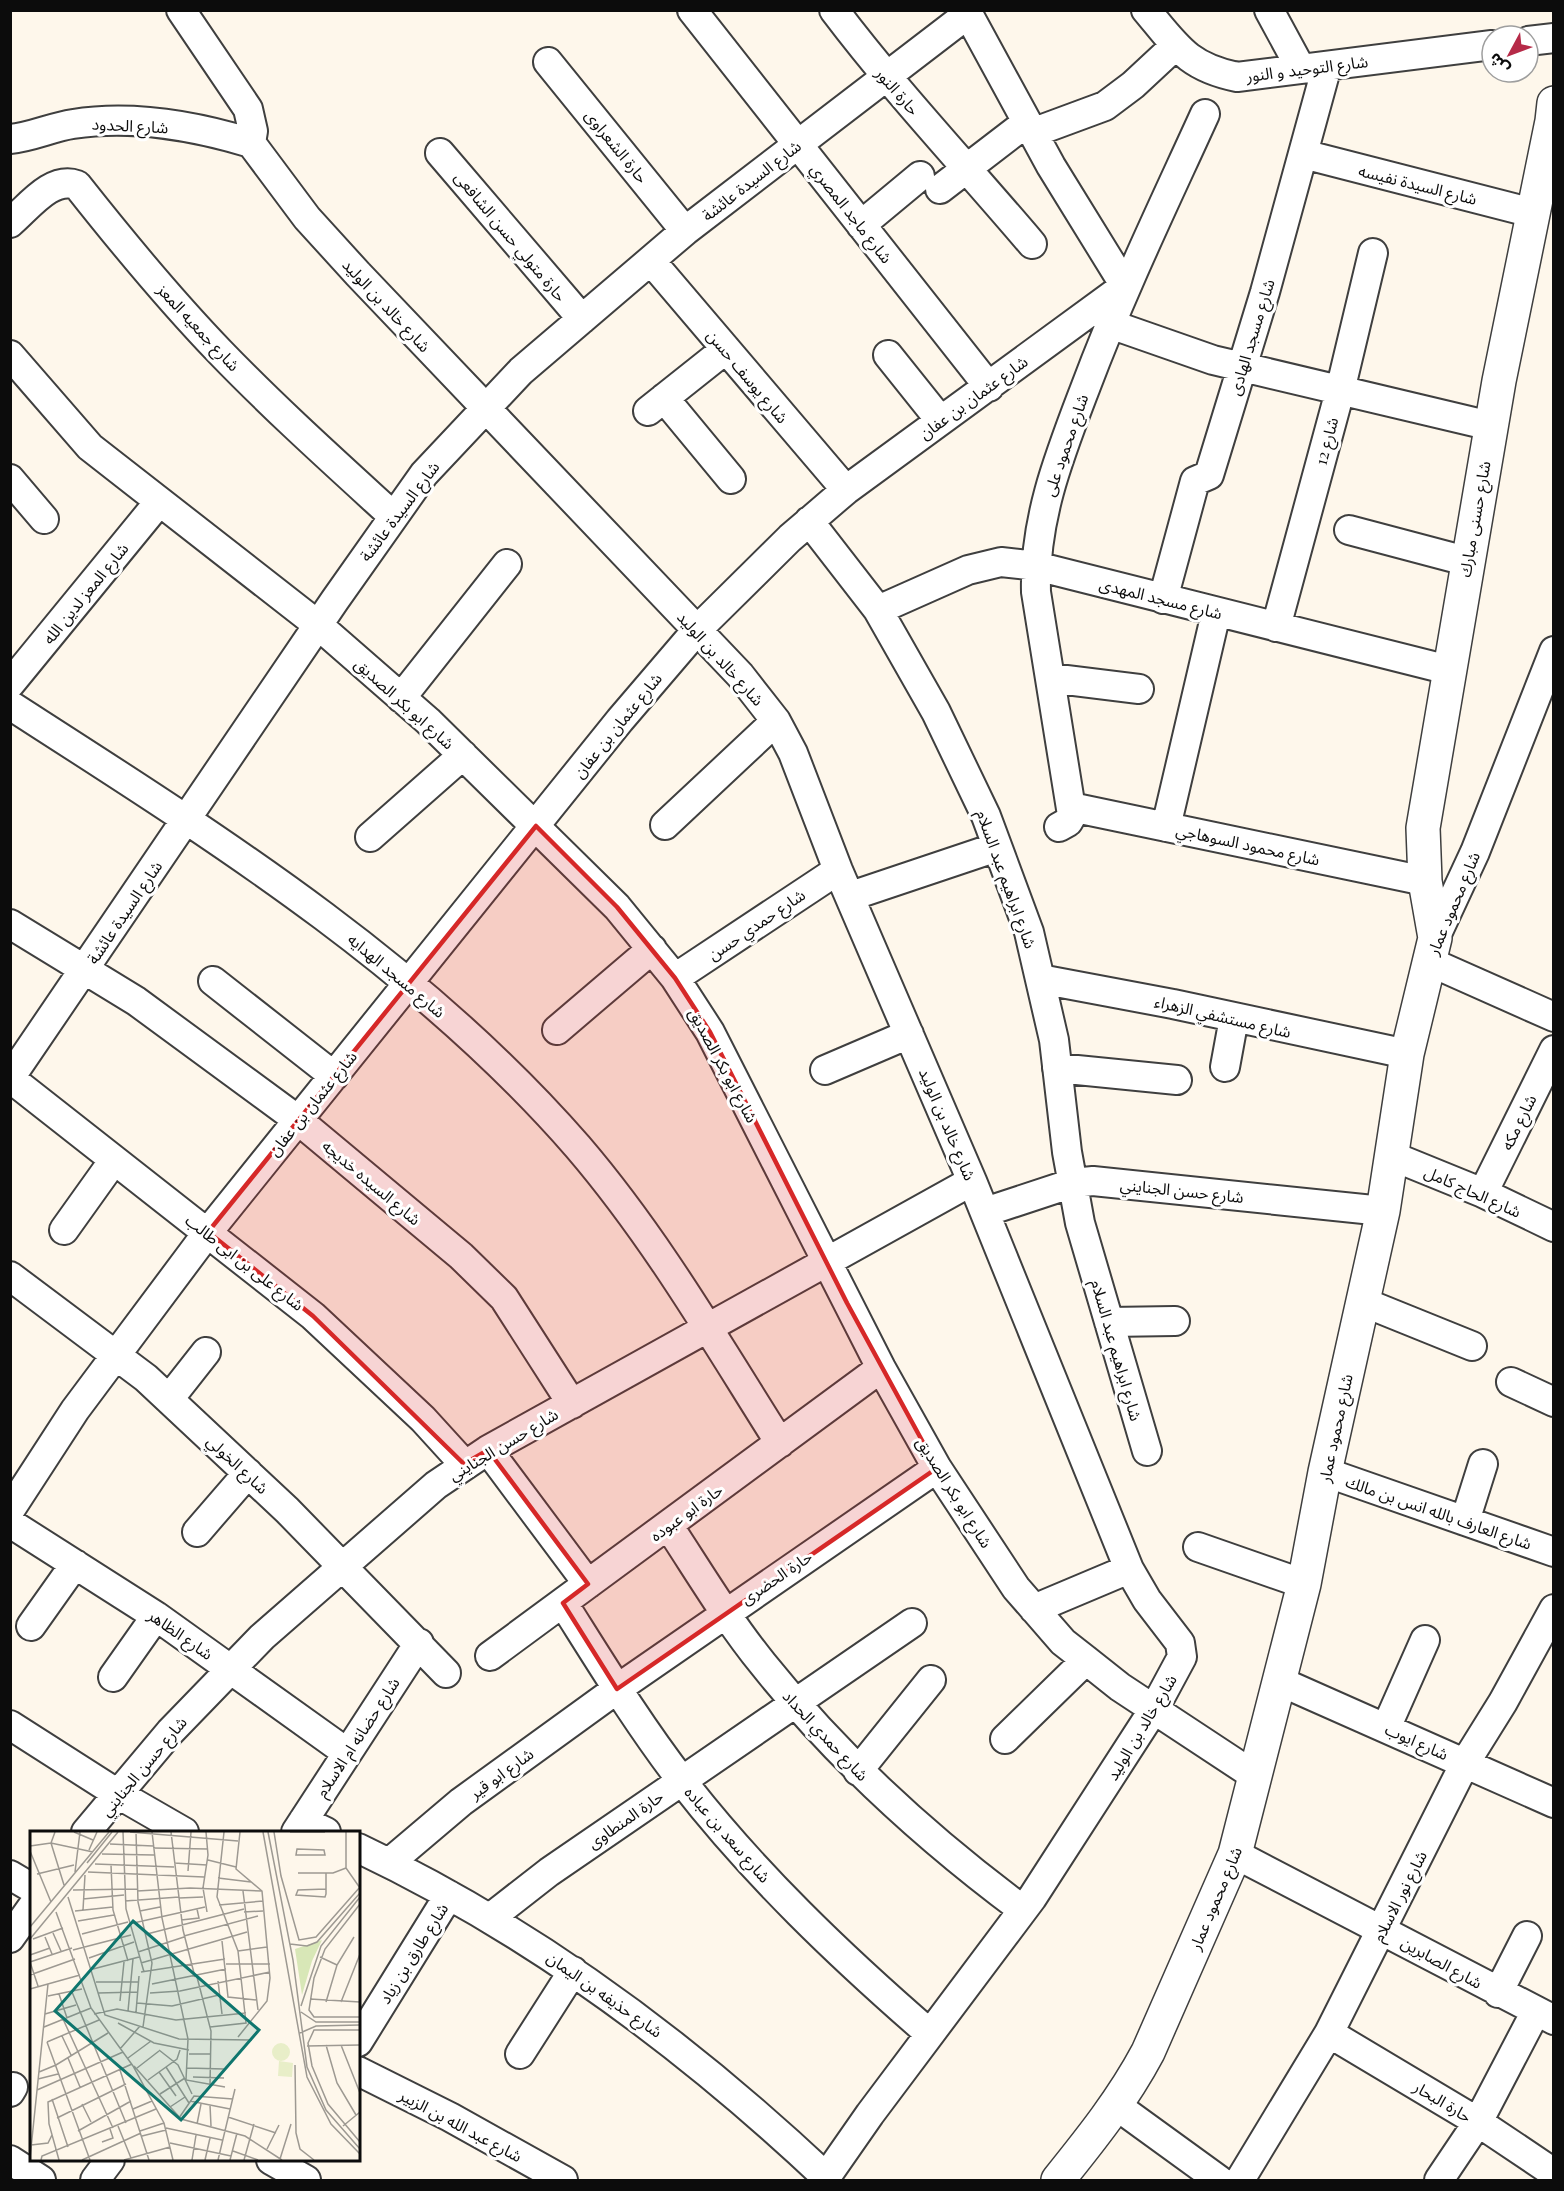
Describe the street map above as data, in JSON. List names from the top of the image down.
{
  "streets": {
    "street": [
      "شارع التوحيد و النور",
      "حارة النور",
      "شارع الحدود",
      "حارة الشعراوى",
      "شارع السيدة عائشة",
      "شارع السيدة نفيسه",
      "شارع ماجد المصري",
      "حارة متولي حسن الشافعى",
      "شارع خالد بن الوليد",
      "شارع جمعيه المعز",
      "شارع مسجد الهادى",
      "شارع يوسف حسن",
      "شارع عثمان بن عفان",
      "شارع 12",
      "شارع محمود على",
      "شارع حسنى مبارك",
      "شارع المعز لدين الله",
      "شارع مسجد المهدى",
      "شارع ابو بكر الصديق",
      "شارع محمود السوهاجي",
      "شارع ابراهيم عبد السلام",
      "شارع محمود عمار",
      "شارع حمدي حسن",
      "شارع مسجد الهدايه",
      "شارع مستشفي الزهراء",
      "شارع مكه",
      "شارع السيده خديجه",
      "شارع حسن الجنايني",
      "شارع الحاج كامل",
      "شارع على بن ابى طالب",
      "شارع الخولي",
      "حارة ابو عبوده",
      "شارع العارف بالله انس بن مالك",
      "حارة الحضرى",
      "شارع الظاهر",
      "شارع حمدي الحداد",
      "شارع حضانه ام الاسلام",
      "شارع ايوب",
      "شارع ابو قير",
      "حارة المنطاوى",
      "شارع سعد بن عباده",
      "شارع نور الاسلام",
      "شارع طارق بن زياد",
      "شارع الصابرين",
      "شارع حذيفه بن اليمان",
      "حارة البحار",
      "شارع عبد الله بن الزبير"
    ]
  },
  "crossings": [
    ["شارع التوحيد و النور", "شارع مسجد الهادى"],
    ["حارة النور", "شارع السيدة عائشة"],
    ["شارع الحدود", "شارع خالد بن الوليد"],
    ["حارة الشعراوى", "شارع السيدة عائشة"],
    ["شارع السيدة عائشة", "شارع ماجد المصري"],
    ["شارع السيدة عائشة", "حارة متولي حسن الشافعى"],
    ["شارع السيدة عائشة", "شارع خالد بن الوليد"],
    ["شارع السيدة عائشة", "شارع جمعيه المعز"],
    ["شارع السيدة عائشة", "شارع يوسف حسن"],
    ["شارع السيدة عائشة", "شارع ابو بكر الصديق"],
    ["شارع السيدة عائشة", "شارع مسجد الهدايه"],
    ["شارع السيدة عائشة", "شارع السيده خديجه"],
    ["شارع السيدة عائشة", "شارع على بن ابى طالب"],
    ["شارع السيدة نفيسه", "شارع مسجد الهادى"],
    ["شارع السيدة نفيسه", "شارع حسنى مبارك"],
    ["شارع ماجد المصري", "شارع عثمان بن عفان"],
    ["شارع خالد بن الوليد", "شارع عثمان بن عفان"],
    ["شارع خالد بن الوليد", "شارع ابو بكر الصديق"],
    ["شارع خالد بن الوليد", "شارع حمدي حسن"],
    ["شارع خالد بن الوليد", "شارع حسن الجنايني"],
    ["شارع خالد بن الوليد", "شارع حمدي الحداد"],
    ["شارع خالد بن الوليد", "شارع سعد بن عباده"],
    ["شارع خالد بن الوليد", "شارع حذيفه بن اليمان"],
    ["شارع مسجد الهادى", "شارع مسجد المهدى"],
    ["شارع يوسف حسن", "شارع عثمان بن عفان"],
    ["شارع عثمان بن عفان", "شارع محمود على"],
    ["شارع عثمان بن عفان", "شارع ابو بكر الصديق"],
    ["شارع عثمان بن عفان", "شارع ابراهيم عبد السلام"],
    ["شارع عثمان بن عفان", "شارع مسجد الهدايه"],
    ["شارع عثمان بن عفان", "شارع السيده خديجه"],
    ["شارع عثمان بن عفان", "شارع على بن ابى طالب"],
    ["شارع عثمان بن عفان", "شارع الخولي"],
    ["شارع 12", "شارع مسجد المهدى"],
    ["شارع محمود على", "شارع مسجد المهدى"],
    ["شارع محمود على", "شارع محمود السوهاجي"],
    ["شارع حسنى مبارك", "شارع مسجد المهدى"],
    ["شارع حسنى مبارك", "شارع محمود السوهاجي"],
    ["شارع حسنى مبارك", "شارع محمود عمار"],
    ["شارع المعز لدين الله", "شارع ابو بكر الصديق"],
    ["شارع مسجد المهدى", "شارع ابراهيم عبد السلام"],
    ["شارع ابو بكر الصديق", "شارع محمود عمار"],
    ["شارع ابو بكر الصديق", "شارع حمدي حسن"],
    ["شارع ابو بكر الصديق", "شارع حسن الجنايني"],
    ["شارع ابو بكر الصديق", "حارة ابو عبوده"],
    ["شارع ابو بكر الصديق", "حارة الحضرى"],
    ["شارع ابراهيم عبد السلام", "شارع مستشفي الزهراء"],
    ["شارع ابراهيم عبد السلام", "شارع حسن الجنايني"],
    ["شارع محمود عمار", "شارع مستشفي الزهراء"],
    ["شارع محمود عمار", "شارع حسن الجنايني"],
    ["شارع محمود عمار", "شارع الحاج كامل"],
    ["شارع محمود عمار", "شارع العارف بالله انس بن مالك"],
    ["شارع محمود عمار", "شارع ايوب"],
    ["شارع محمود عمار", "شارع الصابرين"],
    ["شارع مسجد الهدايه", "شارع حسن الجنايني"],
    ["شارع مسجد الهدايه", "حارة ابو عبوده"],
    ["شارع مكه", "شارع الحاج كامل"],
    ["شارع السيده خديجه", "شارع حسن الجنايني"],
    ["شارع حسن الجنايني", "شارع على بن ابى طالب"],
    ["شارع حسن الجنايني", "شارع الخولي"],
    ["شارع حسن الجنايني", "شارع الظاهر"],
    ["شارع على بن ابى طالب", "حارة ابو عبوده"],
    ["شارع الخولي", "شارع حضانه ام الاسلام"],
    ["حارة ابو عبوده", "شارع حمدي الحداد"],
    ["حارة ابو عبوده", "شارع سعد بن عباده"],
    ["حارة الحضرى", "شارع حمدي الحداد"],
    ["حارة الحضرى", "شارع ابو قير"],
    ["حارة الحضرى", "شارع سعد بن عباده"],
    ["شارع الظاهر", "شارع حضانه ام الاسلام"],
    ["شارع حمدي الحداد", "حارة المنطاوى"],
    ["شارع ايوب", "شارع نور الاسلام"],
    ["شارع ابو قير", "شارع سعد بن عباده"],
    ["شارع ابو قير", "شارع حذيفه بن اليمان"],
    ["حارة المنطاوى", "شارع سعد بن عباده"],
    ["حارة المنطاوى", "شارع حذيفه بن اليمان"],
    ["شارع نور الاسلام", "شارع الصابرين"],
    ["شارع نور الاسلام", "حارة البحار"],
    ["شارع طارق بن زياد", "شارع حذيفه بن اليمان"]
  ],
  "north": "bottom left"
}
